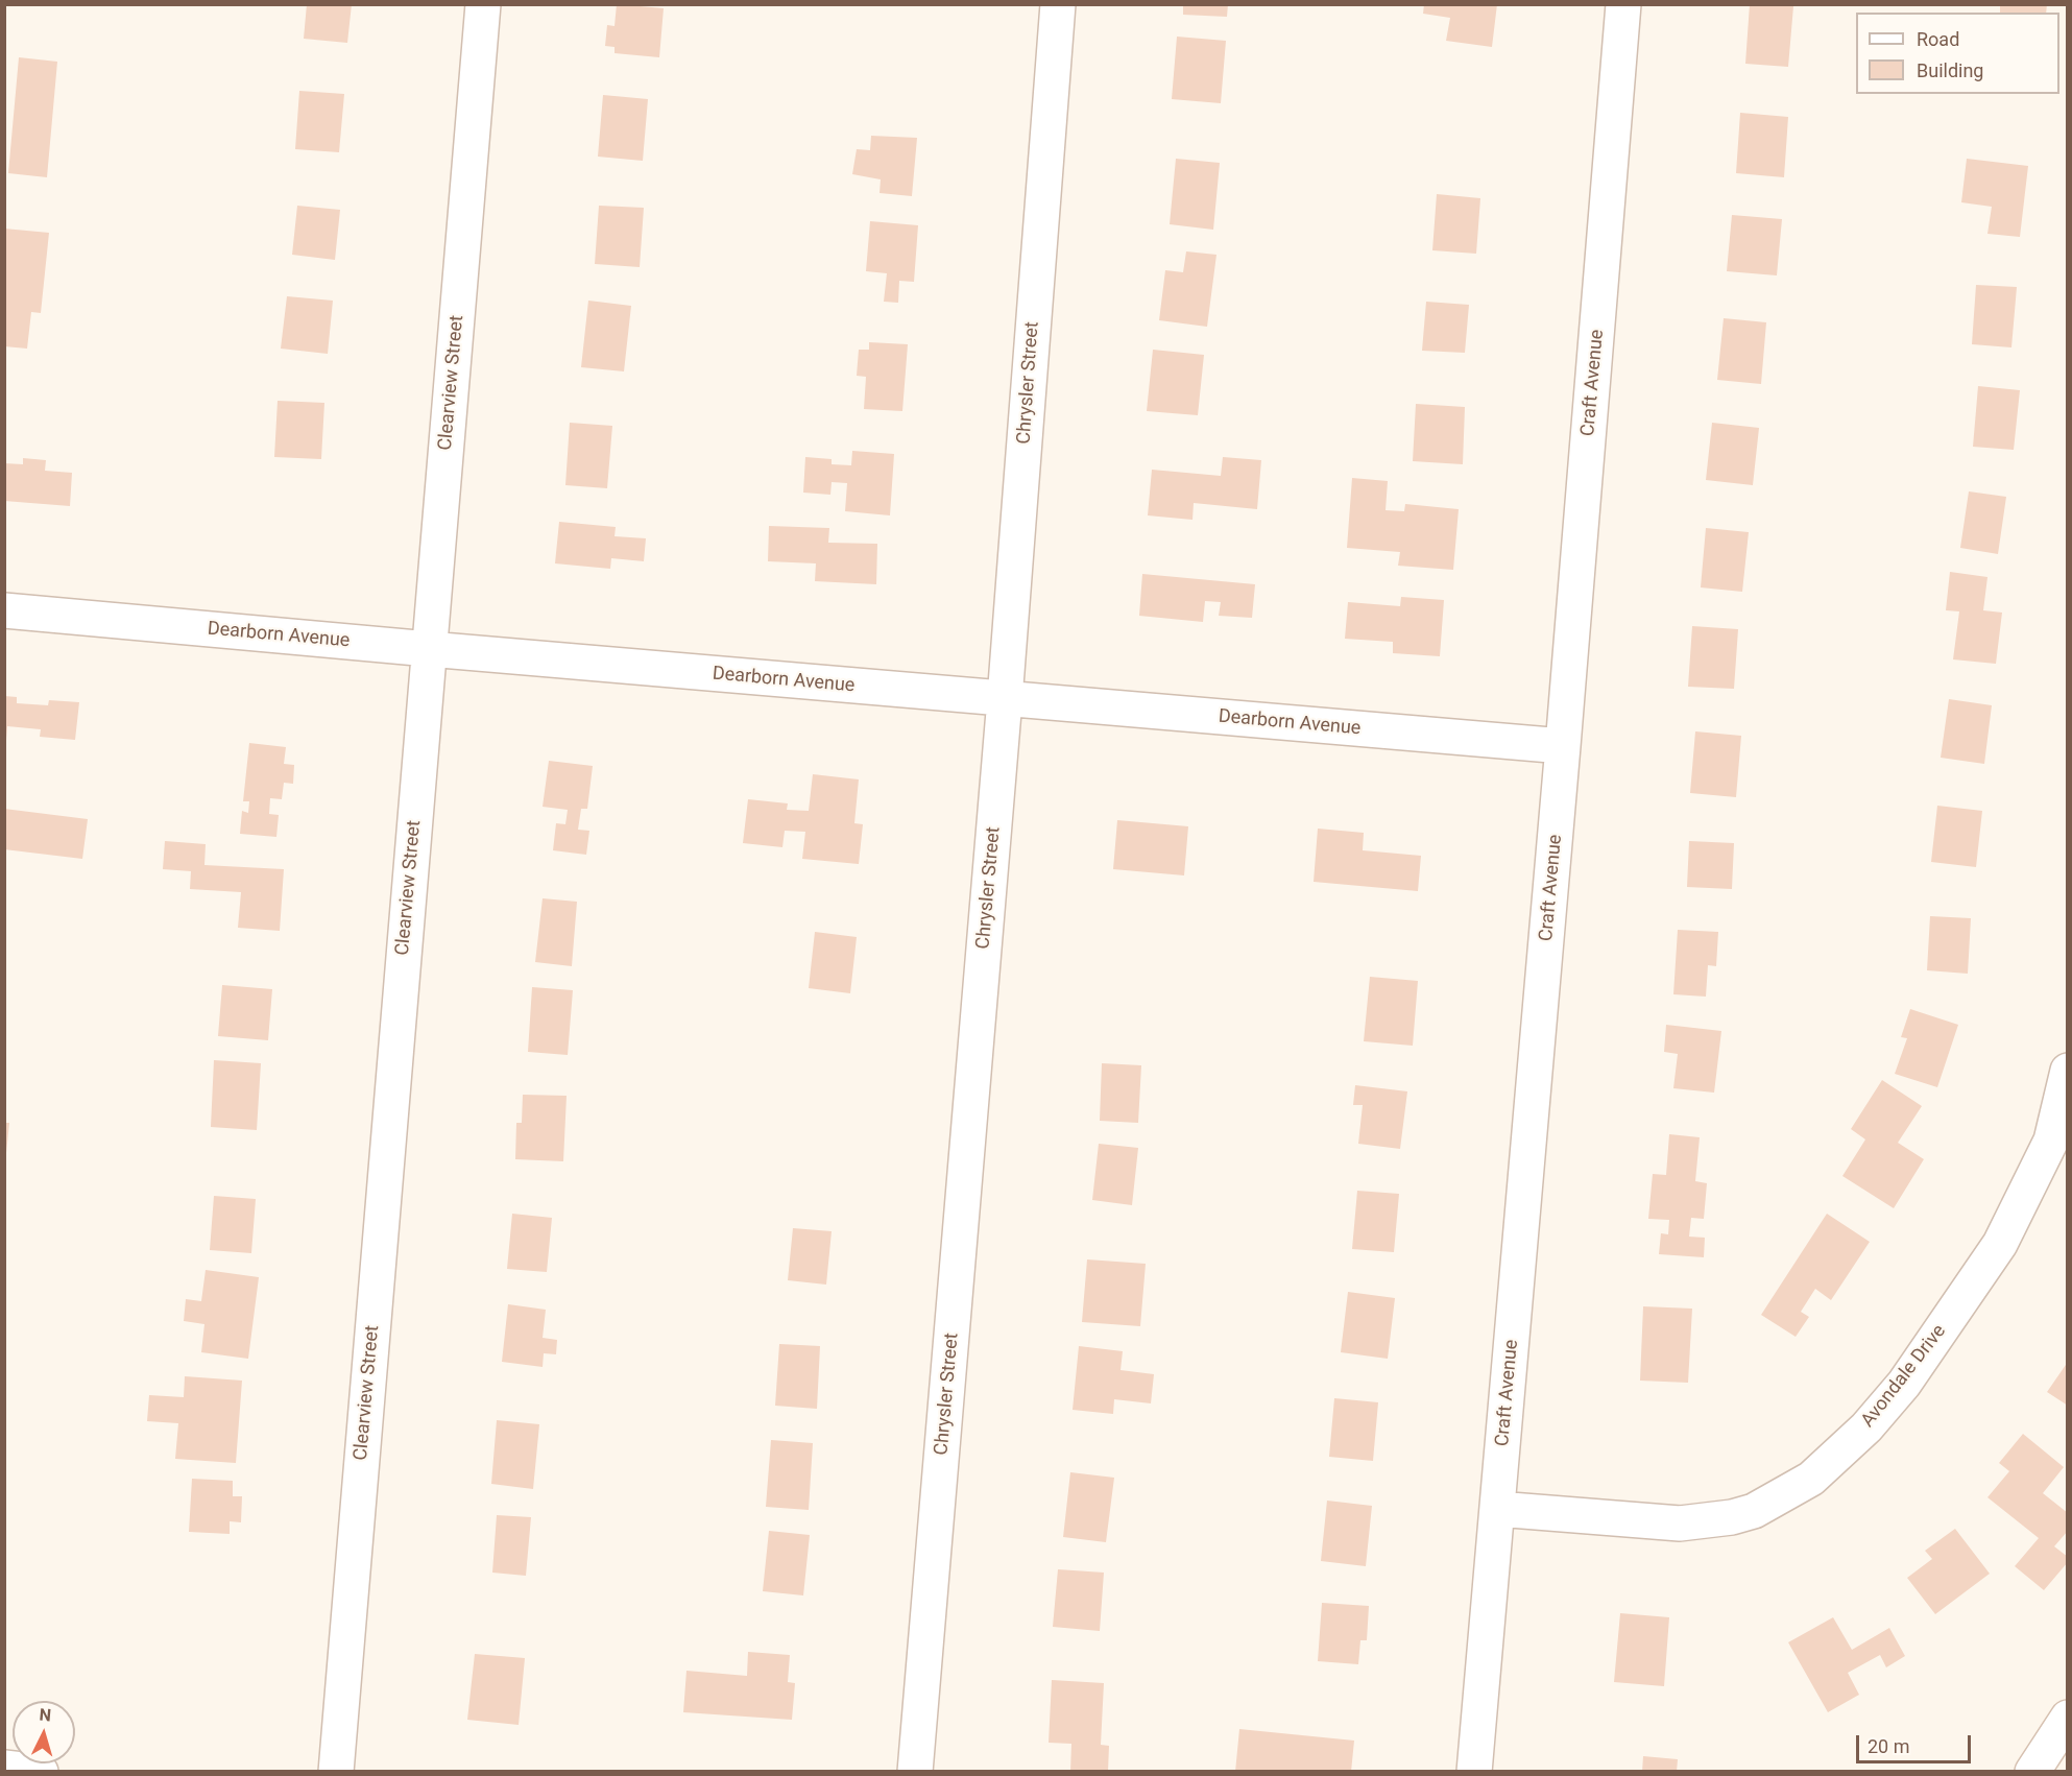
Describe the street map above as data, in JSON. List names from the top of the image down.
{
  "streets": {
    "street": [
      "Clearview Street",
      "Chrysler Street",
      "Craft Avenue",
      "Dearborn Avenue",
      "Avondale Drive"
    ]
  },
  "crossings": [
    ["Clearview Street", "Dearborn Avenue"],
    ["Chrysler Street", "Dearborn Avenue"],
    ["Craft Avenue", "Dearborn Avenue"],
    ["Craft Avenue", "Avondale Drive"]
  ],
  "legend": ["Road", "Building"],
  "scale_bar": "20 m",
  "north": "top"
}
